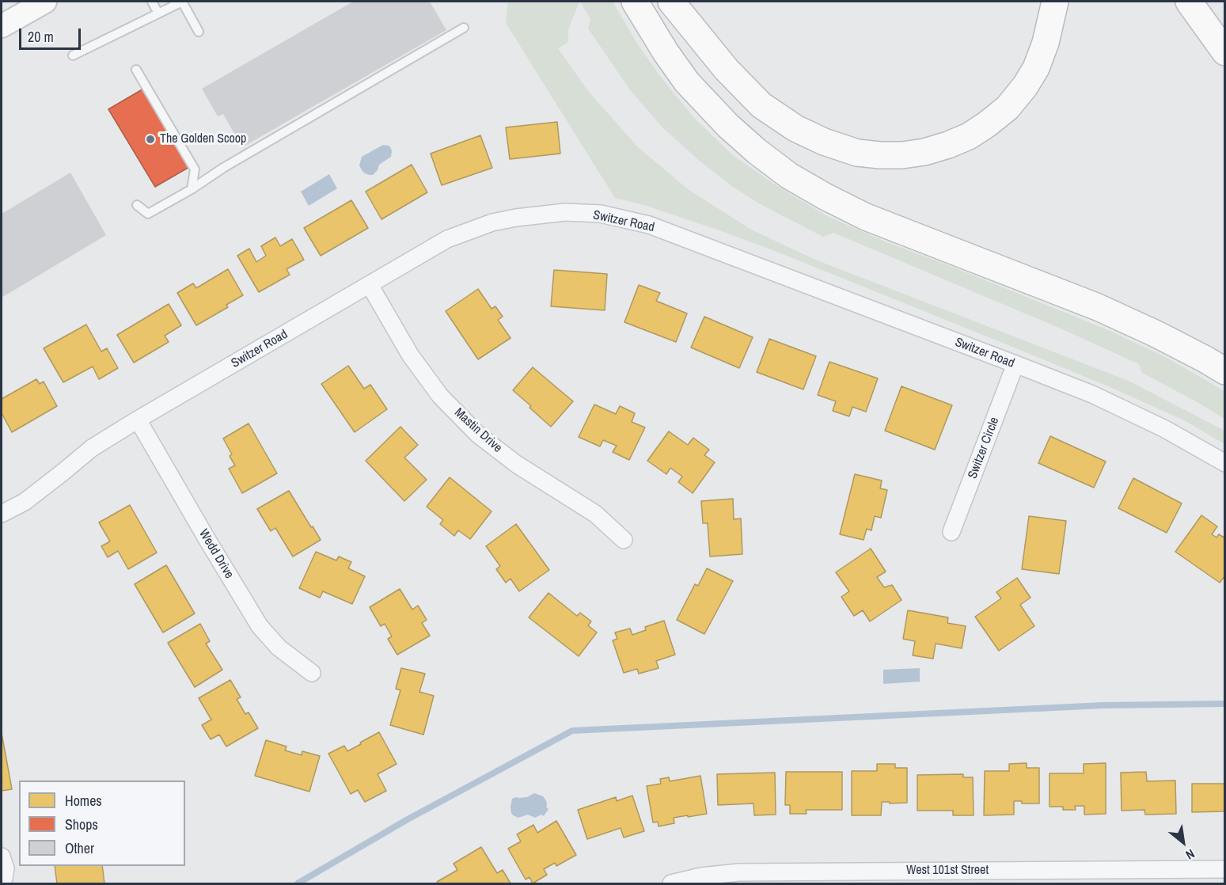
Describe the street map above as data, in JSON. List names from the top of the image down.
{
  "streets": {
    "street": [
      "Switzer Road",
      "Mastin Drive",
      "Switzer Circle",
      "Wedd Drive",
      "West 101st Street"
    ]
  },
  "crossings": [
    ["Switzer Road", "Mastin Drive"],
    ["Switzer Road", "Switzer Circle"],
    ["Switzer Road", "Wedd Drive"]
  ],
  "places": ["The Golden Scoop"],
  "legend": ["Homes", "Shops", "Other"],
  "scale_bar": "20 m",
  "north": "bottom right"
}
